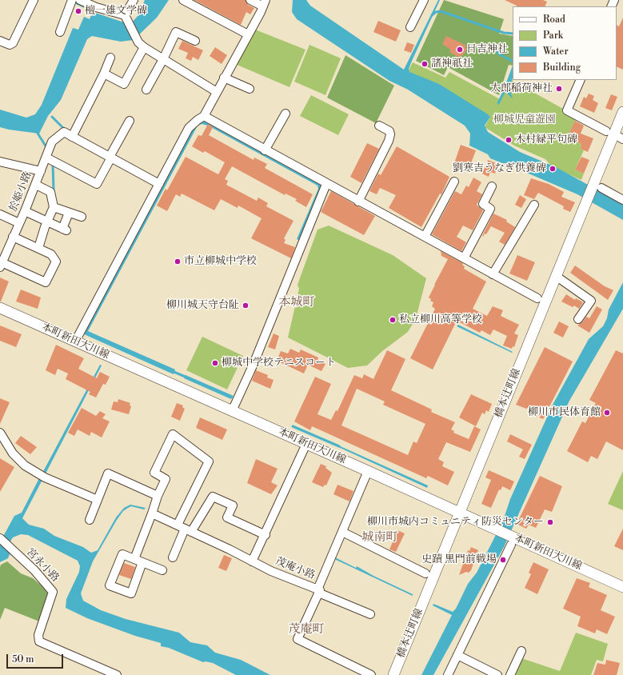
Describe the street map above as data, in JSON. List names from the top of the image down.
{
  "streets": {
    "main road": ["本町新田大川線", "橋本辻町線"],
    "street": ["於姫小路", "宮永小路", "茂庵小路"]
  },
  "crossings": [
    ["本町新田大川線", "橋本辻町線"]
  ],
  "districts": ["本城町", "城南町", "茂庵町"],
  "parks": ["柳城児童遊園"],
  "places": [
    "檀一雄文学碑",
    "日吉神社",
    "諸神祇社",
    "太郎稲荷神社",
    "木村緑平句碑",
    "劉寒吉うなぎ供養碑",
    "市立柳城中学校",
    "柳川城天守台阯",
    "私立柳川高等学校",
    "柳城中学校テニスコート",
    "柳川市民体育館",
    "柳川市城内コミュニティ防災センター",
    "史蹟 黒門前戦場"
  ],
  "legend": [
    "Road",
    "Park",
    "Water",
    "Building"
  ],
  "scale_bar": "50 m"
}
